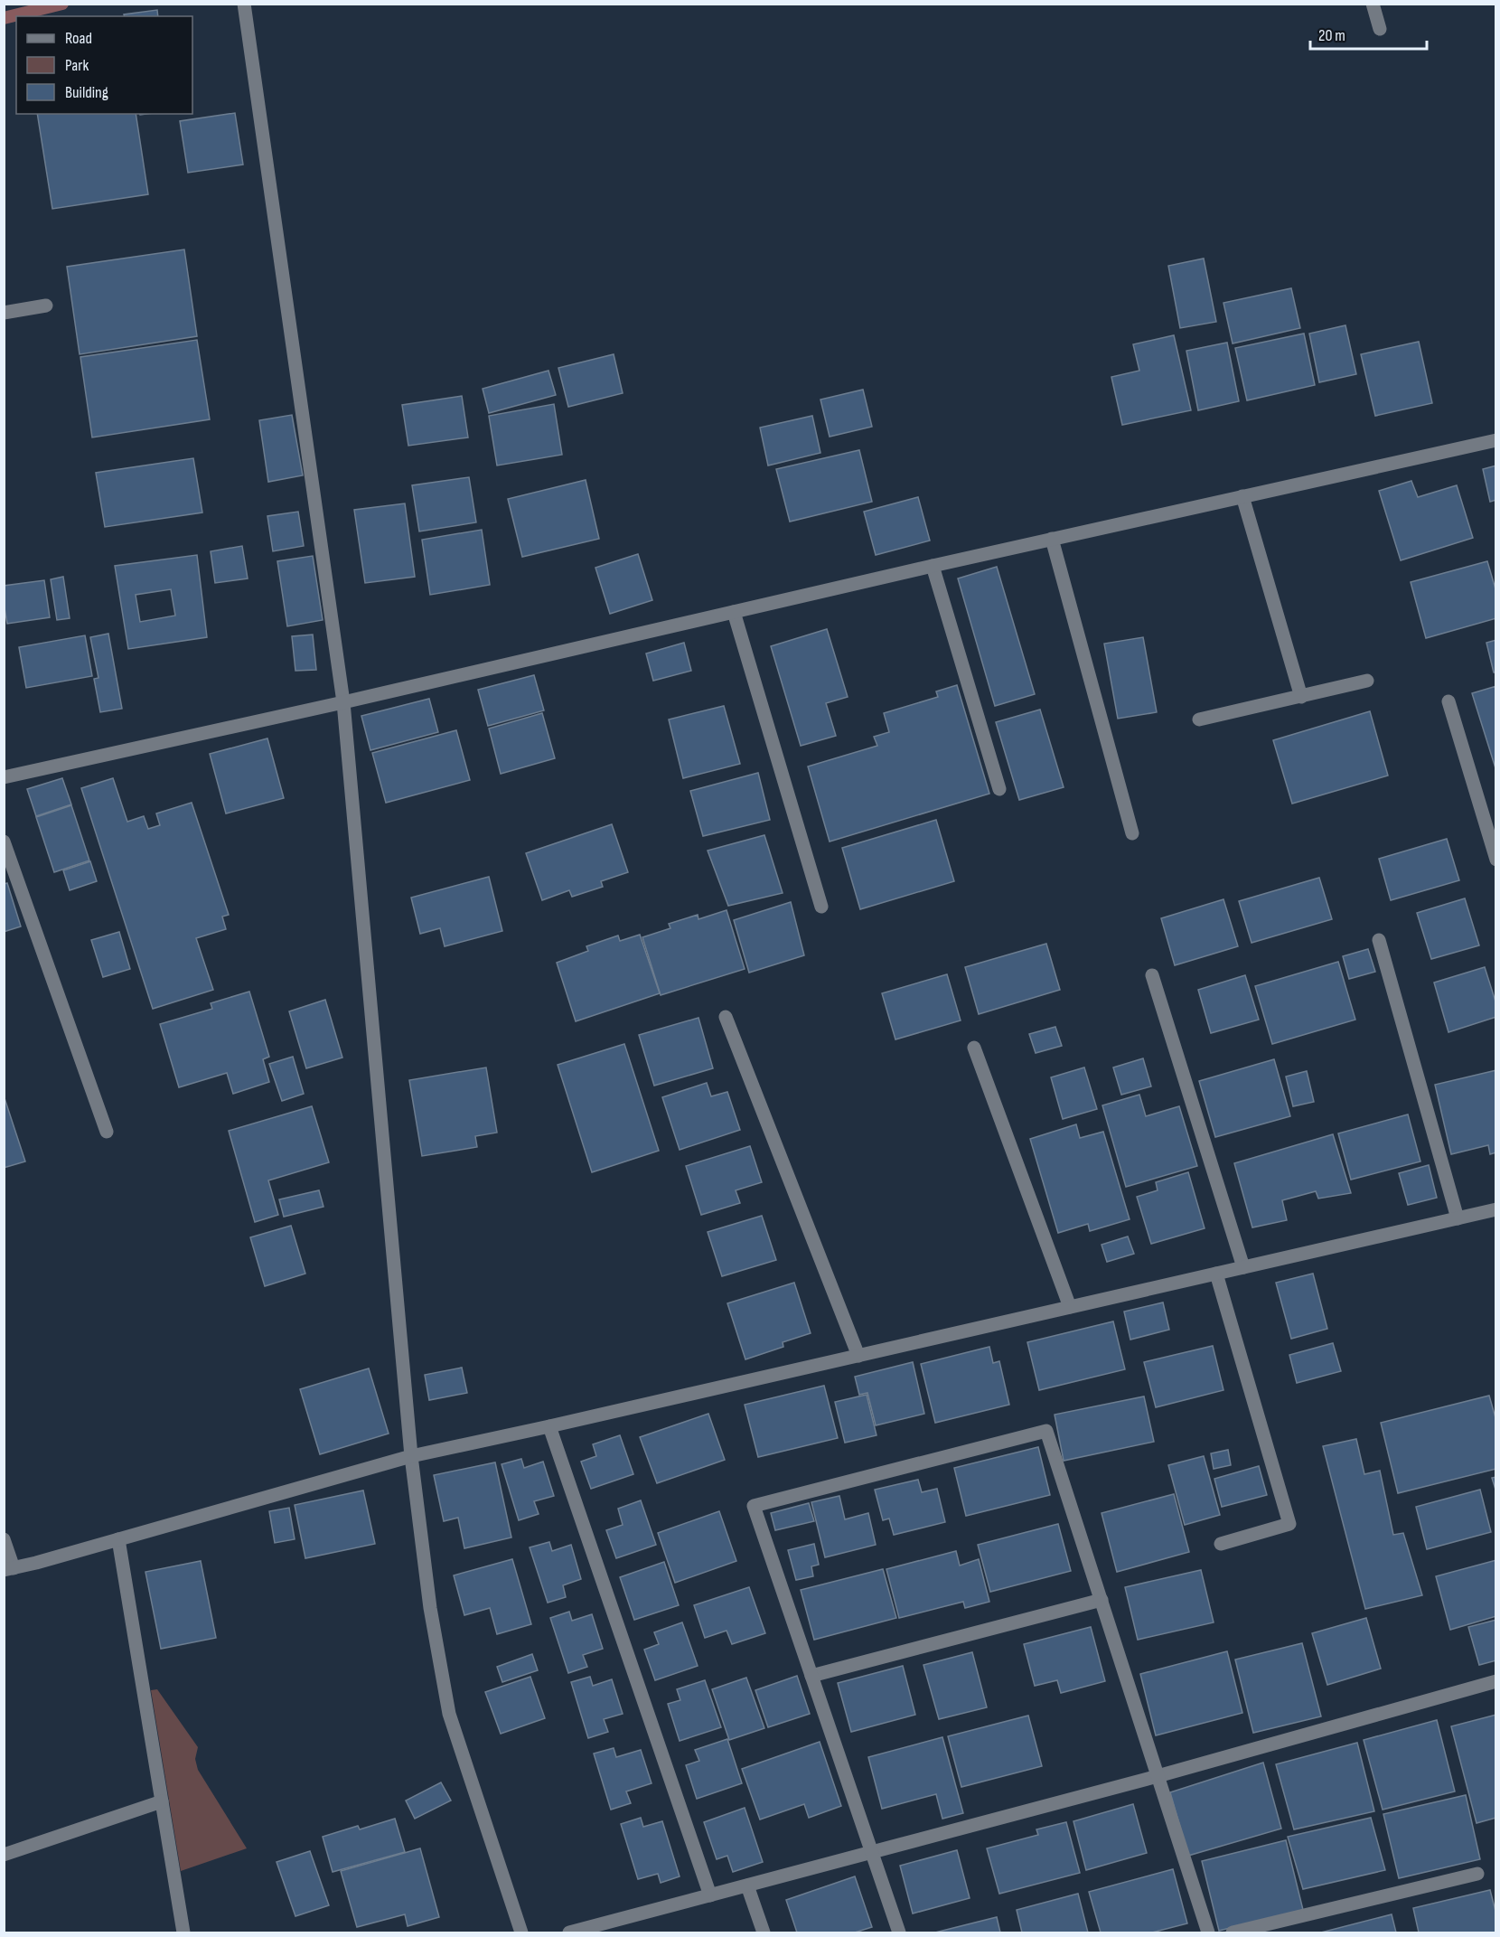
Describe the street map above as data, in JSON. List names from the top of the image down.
{
  "legend": ["Road", "Park", "Building"],
  "scale_bar": "20 m"
}
